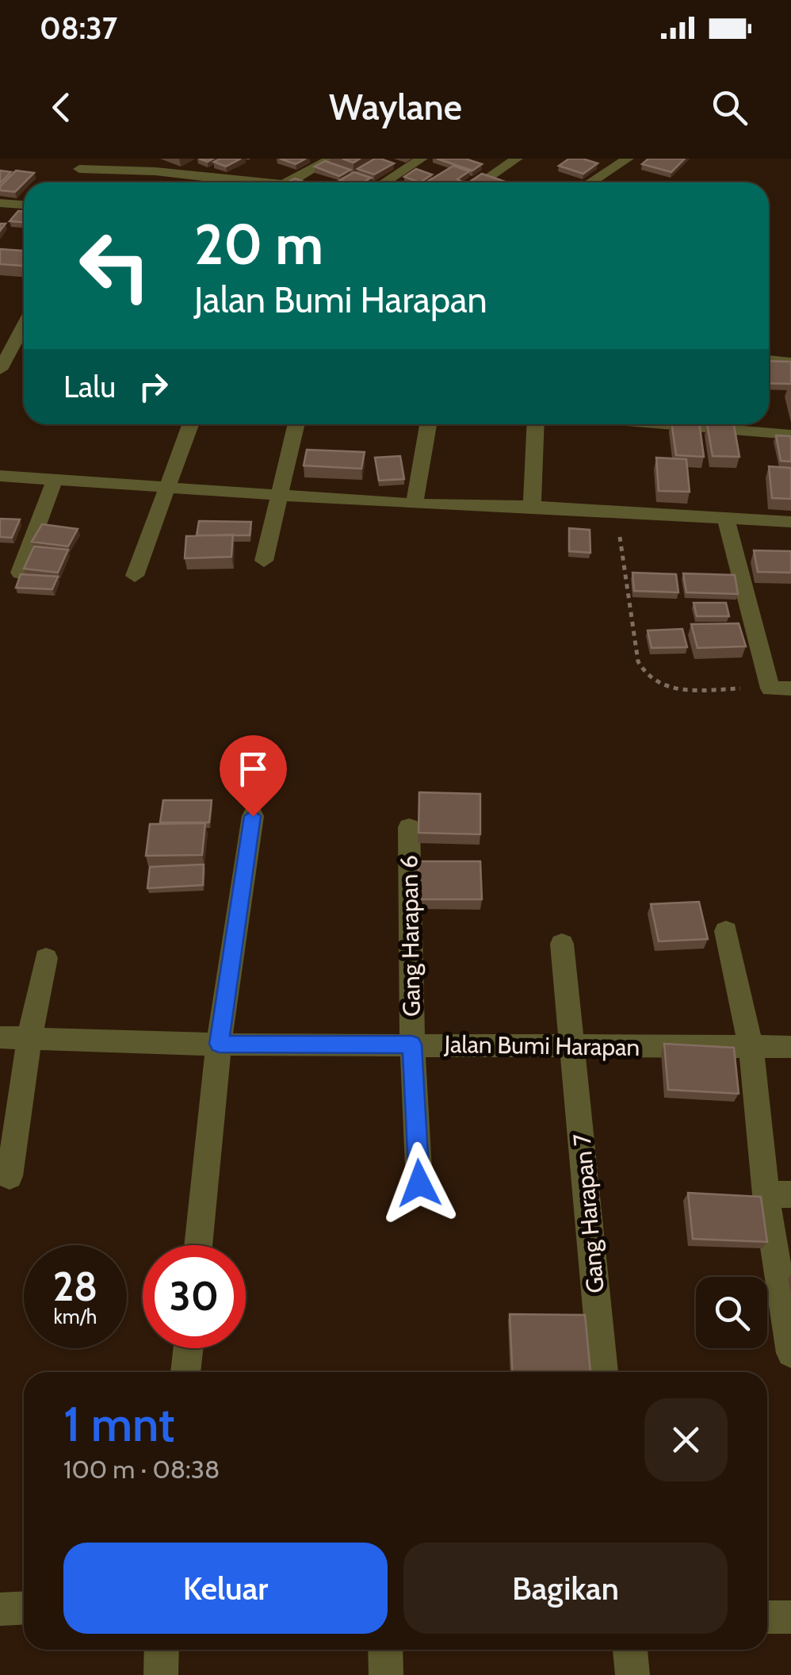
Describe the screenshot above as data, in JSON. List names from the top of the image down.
{
  "streets": {
    "street": ["Gang Harapan 6", "Jalan Bumi Harapan", "Gang Harapan 7"]
  },
  "crossings": [
    ["Gang Harapan 6", "Jalan Bumi Harapan"],
    ["Jalan Bumi Harapan", "Gang Harapan 7"]
  ],
  "page": {
    "status": "08:37",
    "header": "Waylane",
    "turn": ["20 m", "Jalan Bumi Harapan"],
    "then": "Lalu",
    "speed": "28 km/h",
    "limit": "30",
    "heading": ["1 mnt", "100 m · 08:38"],
    "buttons": ["Keluar", "Bagikan"]
  }
}
